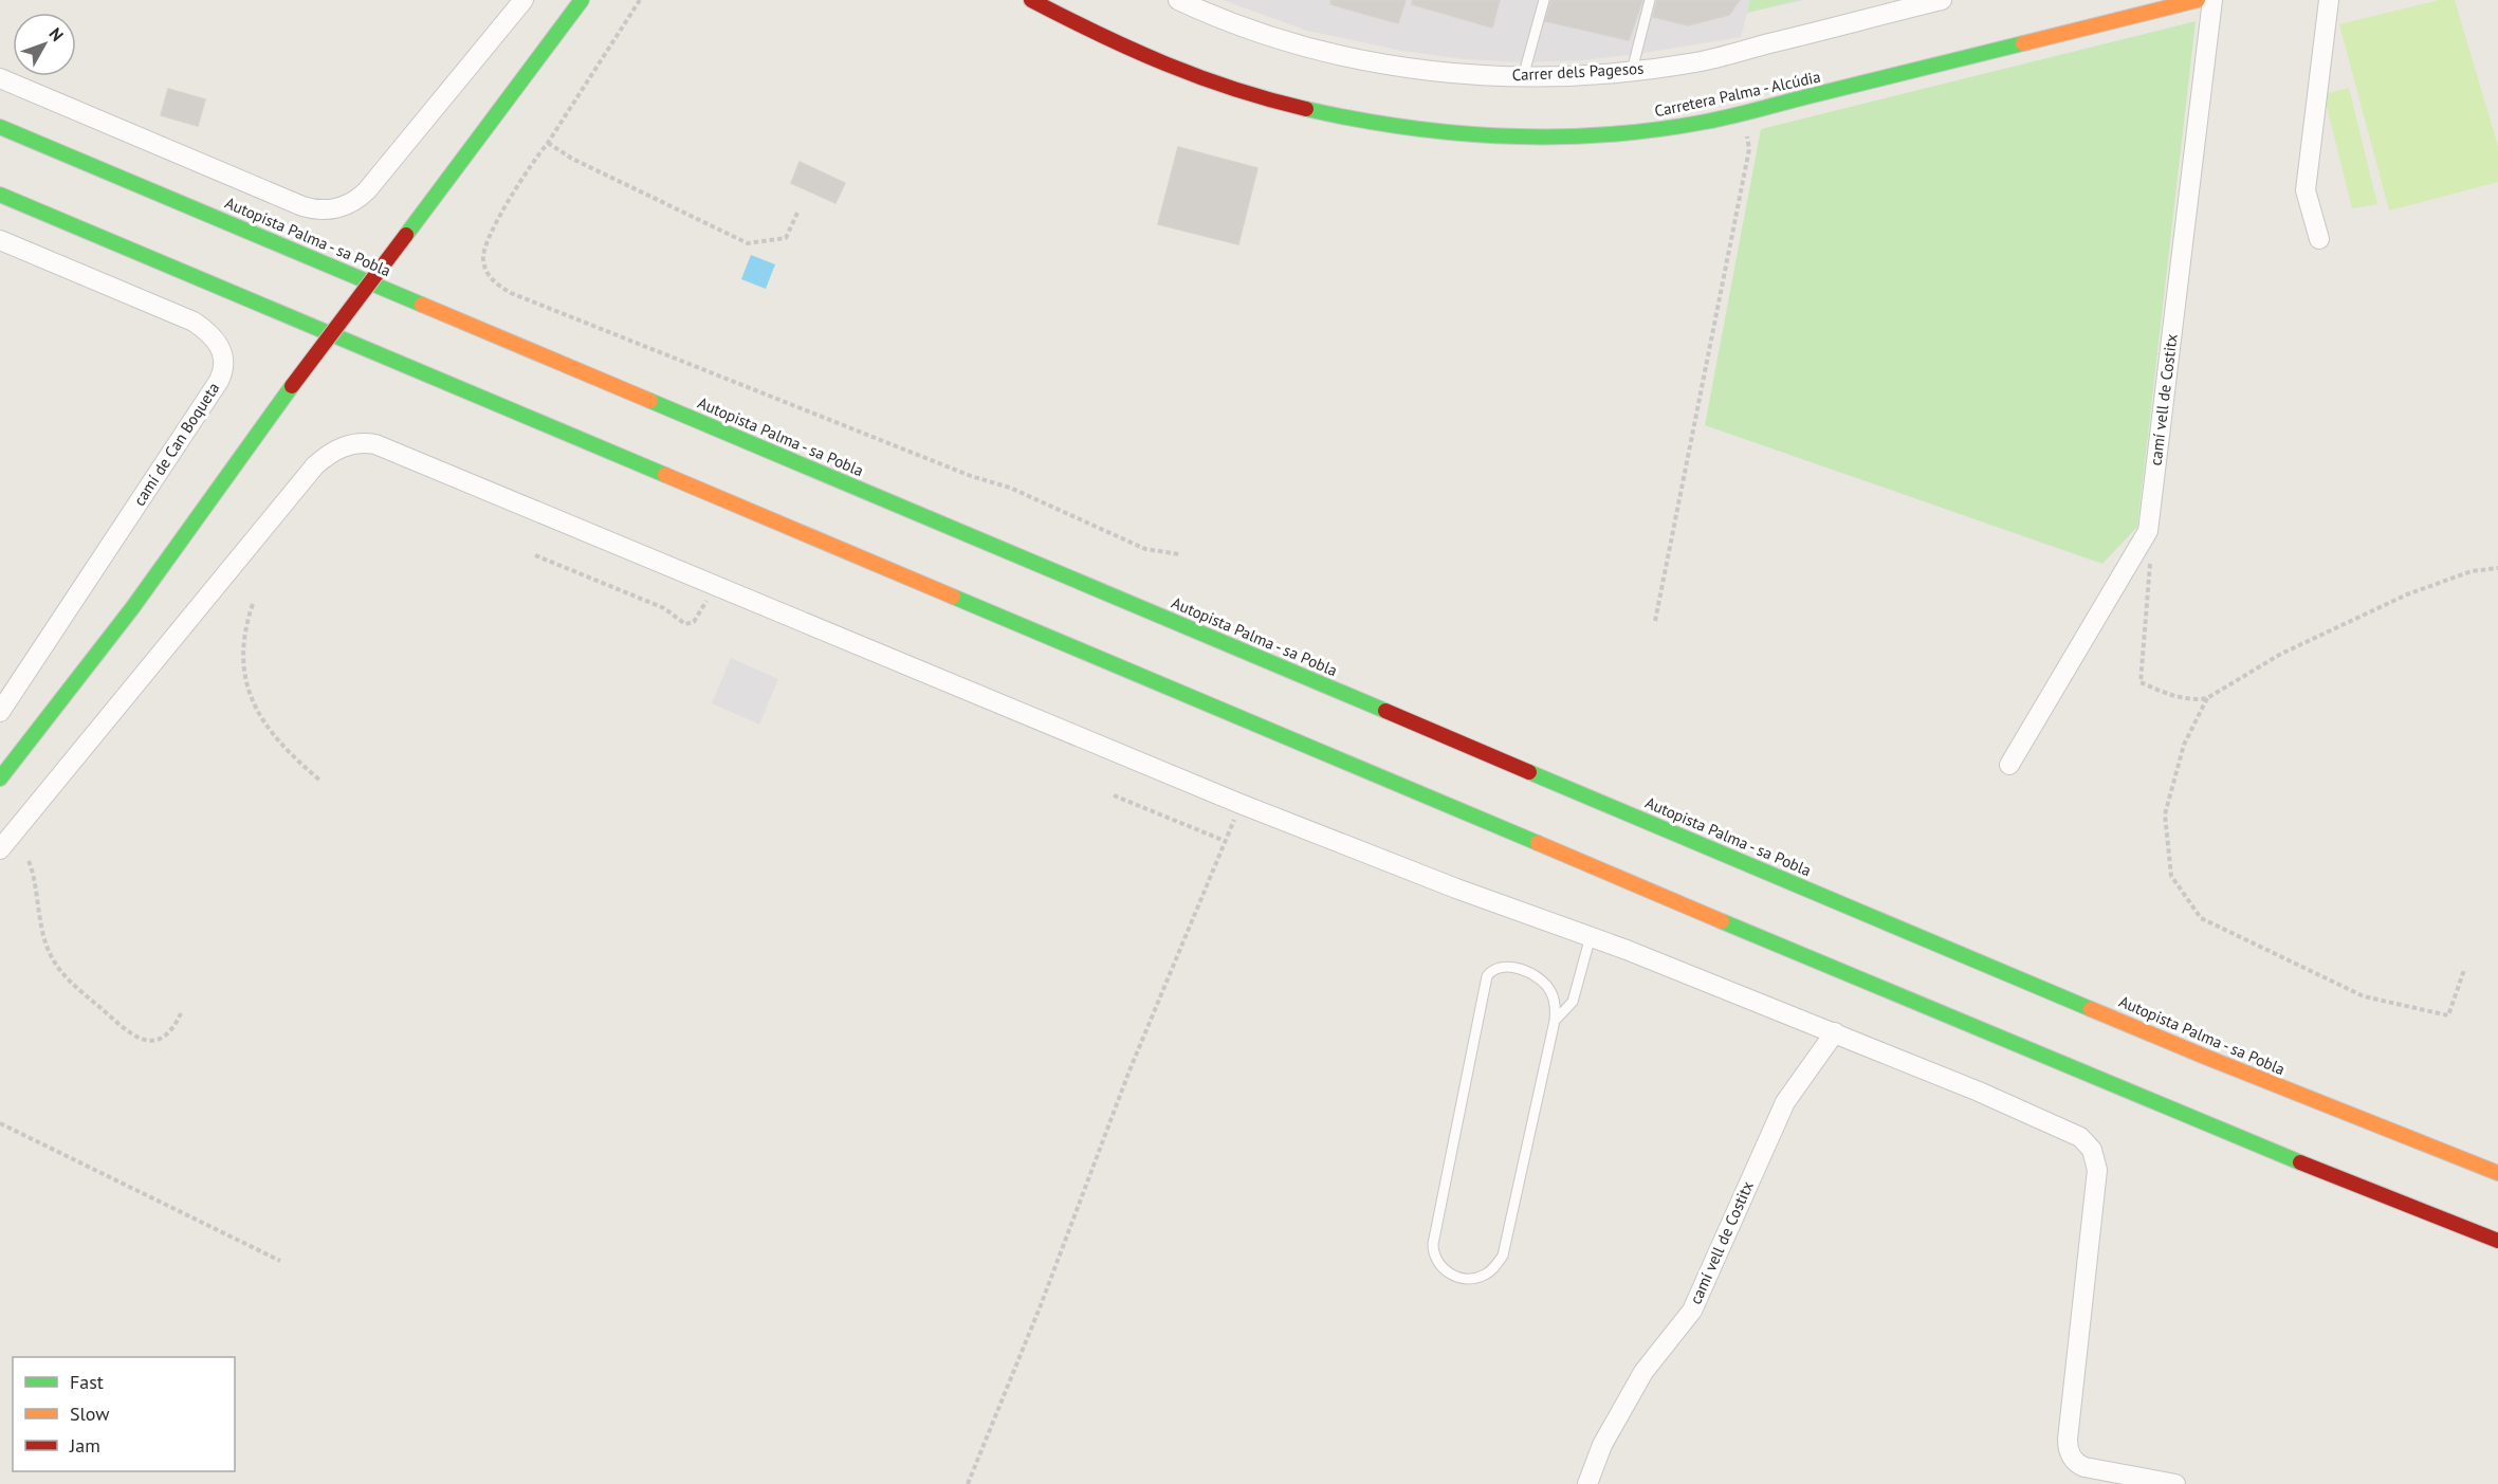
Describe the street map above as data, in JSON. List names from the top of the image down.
{
  "streets": {
    "main road": ["Carretera Palma - Alcúdia", "Autopista Palma - sa Pobla"],
    "street": ["Carrer dels Pagesos", "camí vell de Costitx", "camí de Can Boqueta"]
  },
  "legend": ["Fast", "Slow", "Jam"],
  "north": "top right"
}
